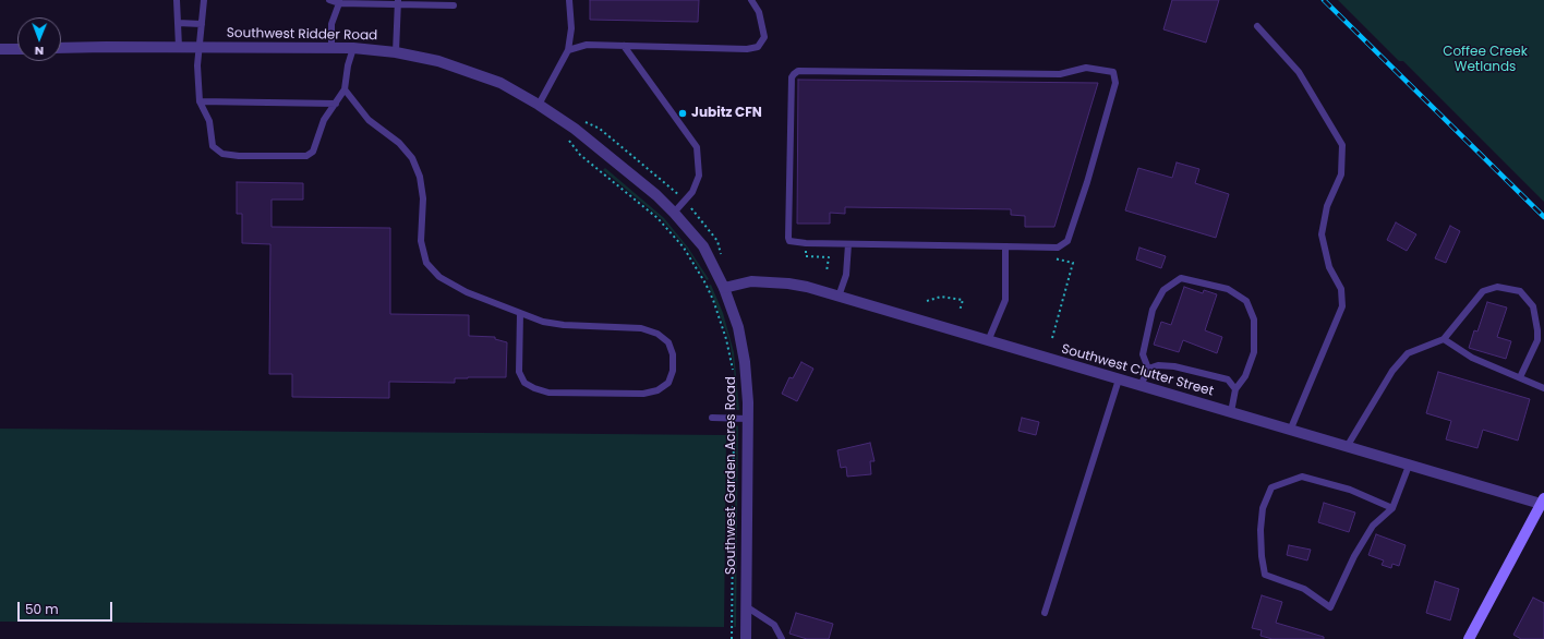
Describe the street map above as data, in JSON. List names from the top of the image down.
{
  "streets": {
    "street": ["Southwest Ridder Road", "Southwest Clutter Street", "Southwest Garden Acres Road"]
  },
  "crossings": [
    ["Southwest Ridder Road", "Southwest Clutter Street"],
    ["Southwest Ridder Road", "Southwest Garden Acres Road"],
    ["Southwest Clutter Street", "Southwest Garden Acres Road"]
  ],
  "parks": ["Coffee Creek Wetlands"],
  "places": ["Jubitz CFN"],
  "scale_bar": "50 m",
  "north": "bottom"
}
